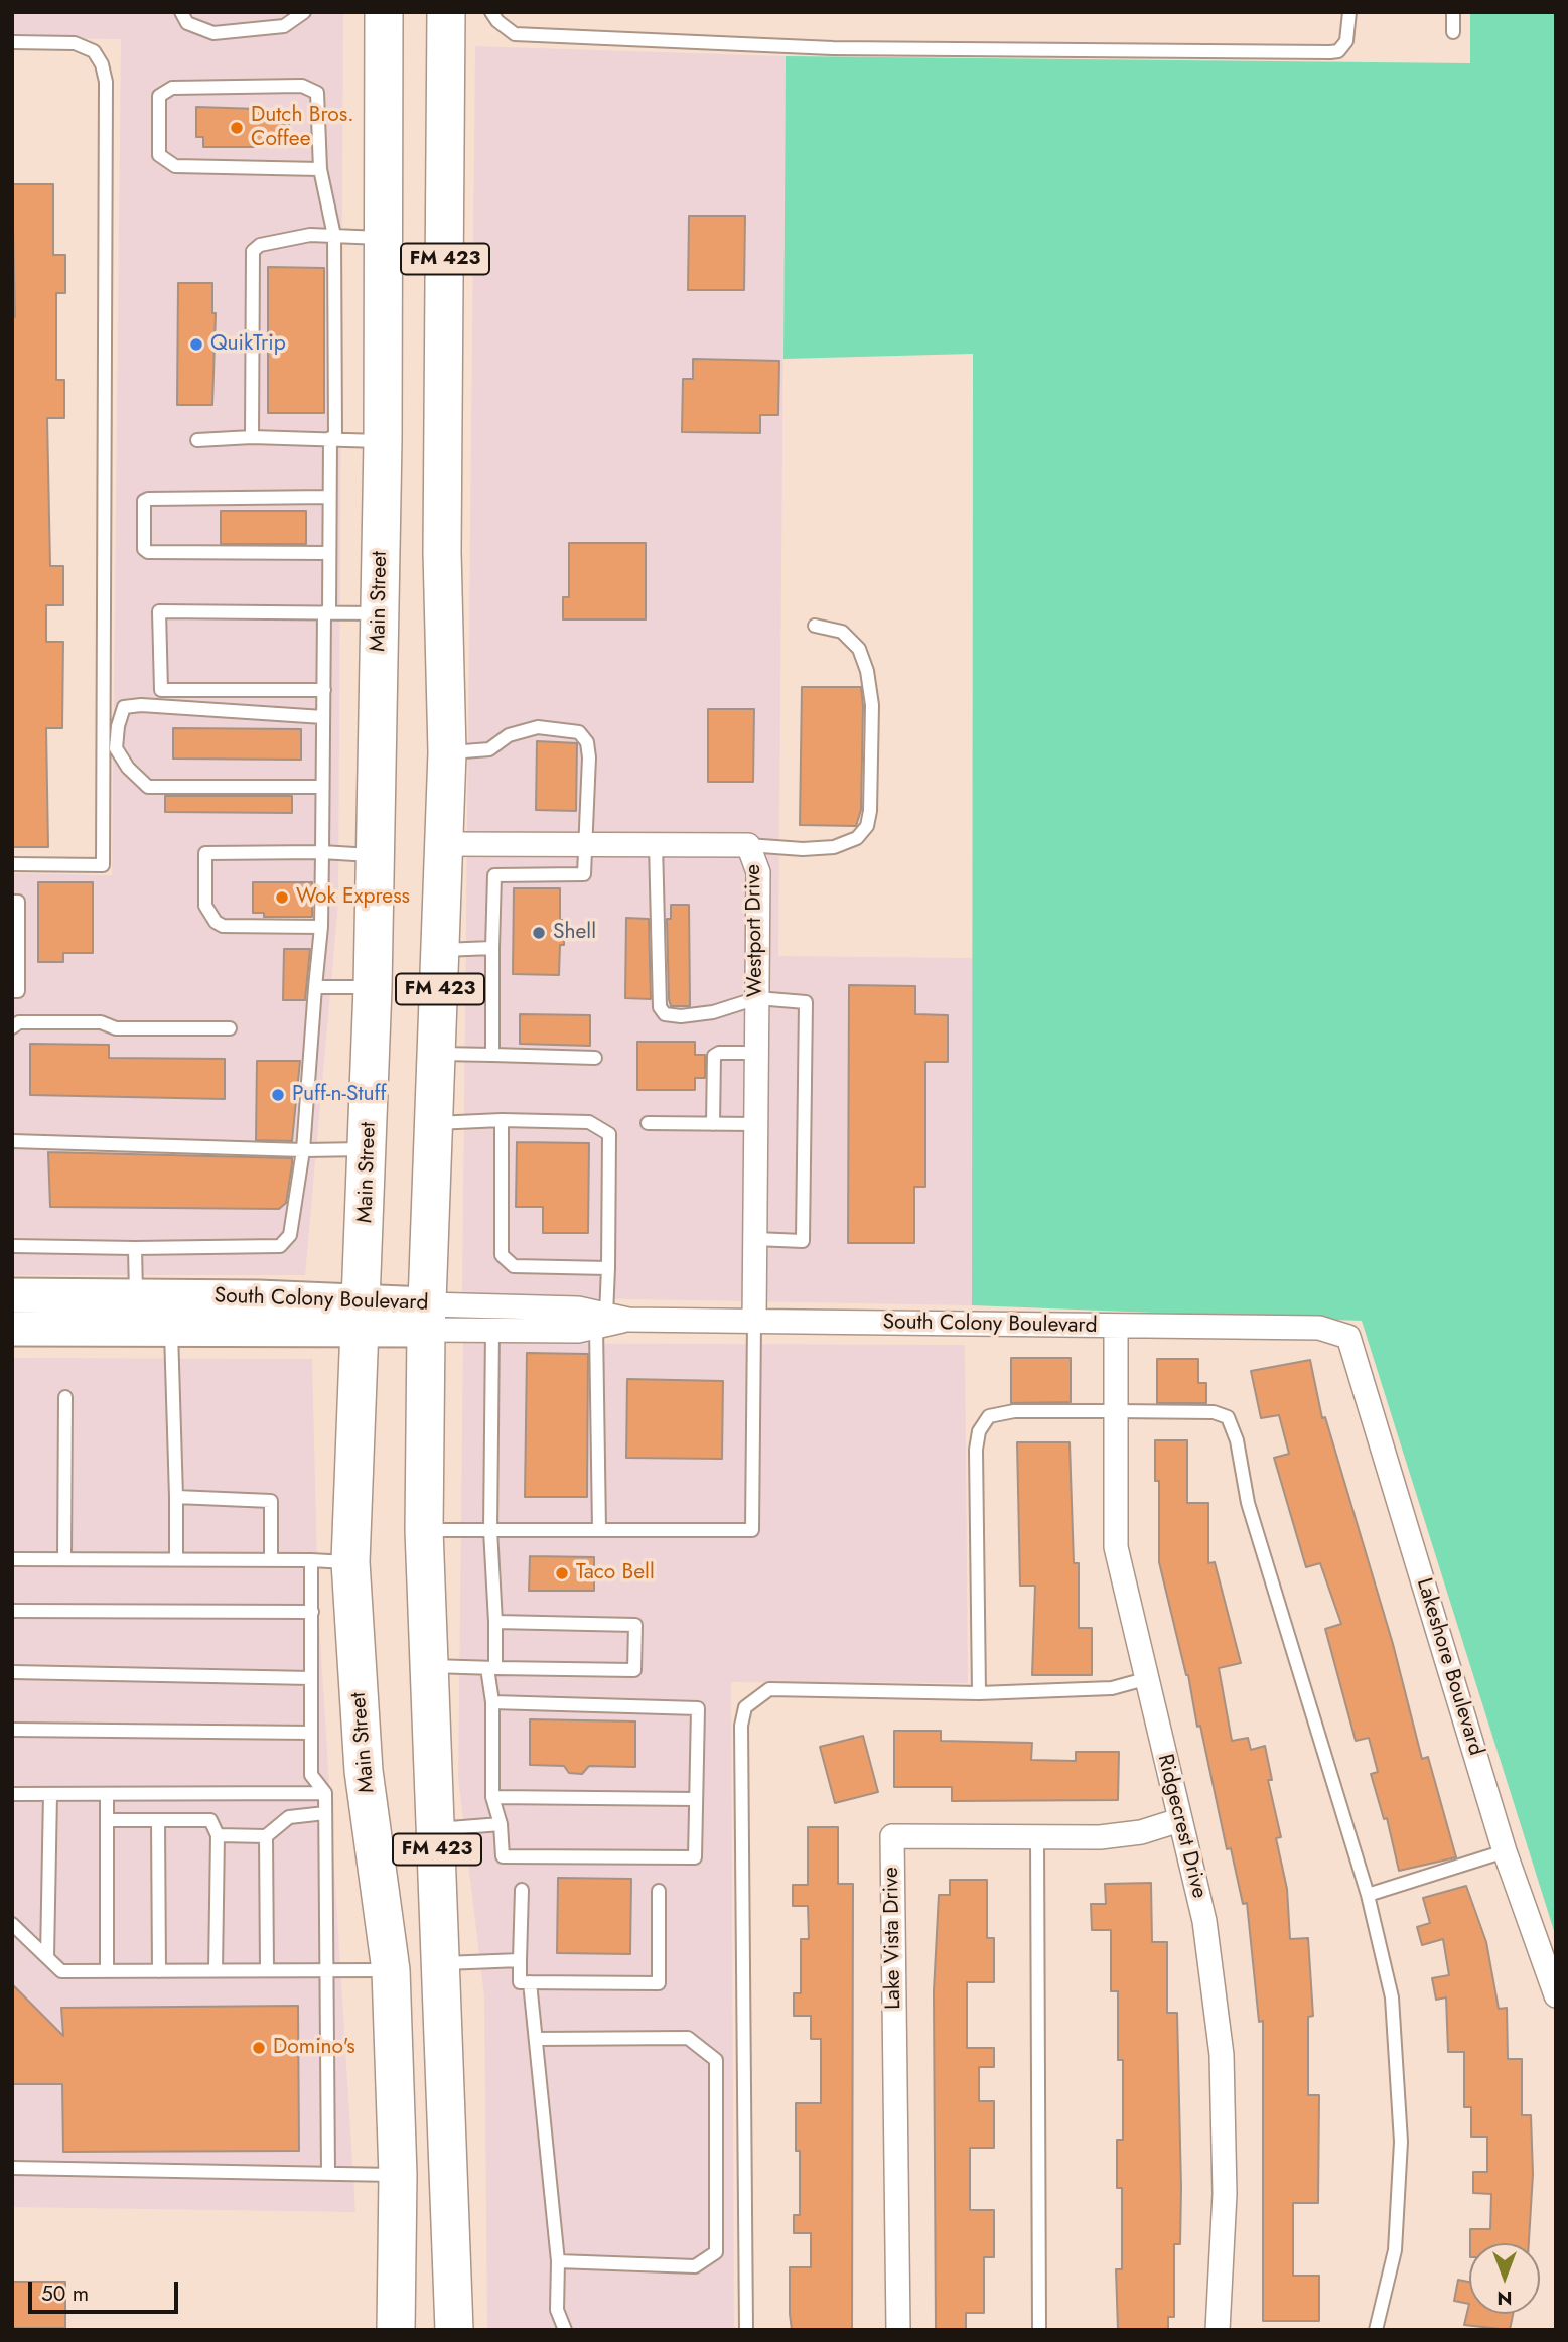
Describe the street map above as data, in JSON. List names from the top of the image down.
{
  "streets": {
    "main road": ["FM 423", "Main Street", "South Colony Boulevard"],
    "street": [
      "Westport Drive",
      "Lakeshore Boulevard",
      "Ridgecrest Drive",
      "Lake Vista Drive"
    ]
  },
  "crossings": [
    ["FM 423", "Westport Drive"],
    ["FM 423", "South Colony Boulevard"],
    ["Main Street", "South Colony Boulevard"],
    ["Westport Drive", "South Colony Boulevard"],
    ["South Colony Boulevard", "Lakeshore Boulevard"],
    ["South Colony Boulevard", "Ridgecrest Drive"],
    ["Ridgecrest Drive", "Lake Vista Drive"]
  ],
  "places": [
    "Dutch Bros. Coffee",
    "QuikTrip",
    "Wok Express",
    "Shell",
    "Puff-n-Stuff",
    "Taco Bell",
    "Domino's"
  ],
  "scale_bar": "50 m",
  "north": "bottom"
}
